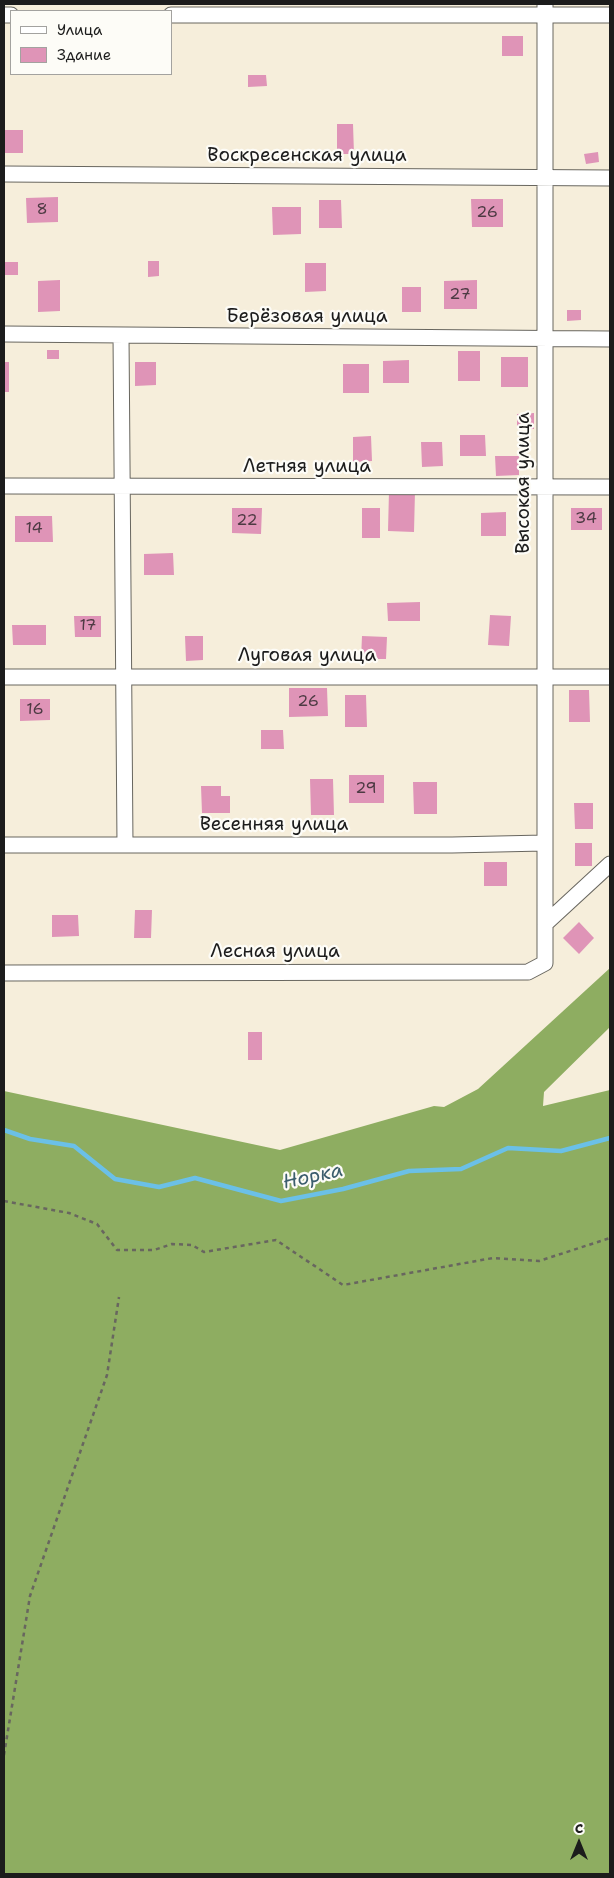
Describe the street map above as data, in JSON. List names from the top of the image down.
{
  "streets": {
    "street": [
      "Воскресенская улица",
      "Берёзовая улица",
      "Летняя улица",
      "Высокая улица",
      "Луговая улица",
      "Весенняя улица",
      "Лесная улица"
    ]
  },
  "crossings": [
    ["Воскресенская улица", "Высокая улица"],
    ["Берёзовая улица", "Высокая улица"],
    ["Летняя улица", "Высокая улица"],
    ["Высокая улица", "Луговая улица"],
    ["Высокая улица", "Весенняя улица"],
    ["Высокая улица", "Лесная улица"]
  ],
  "water": ["Норка"],
  "house_numbers": [
    "8",
    "26",
    "27",
    "34",
    "22",
    "14",
    "17",
    "26",
    "16",
    "29"
  ],
  "legend": ["Улица", "Здание"],
  "north": "top"
}
